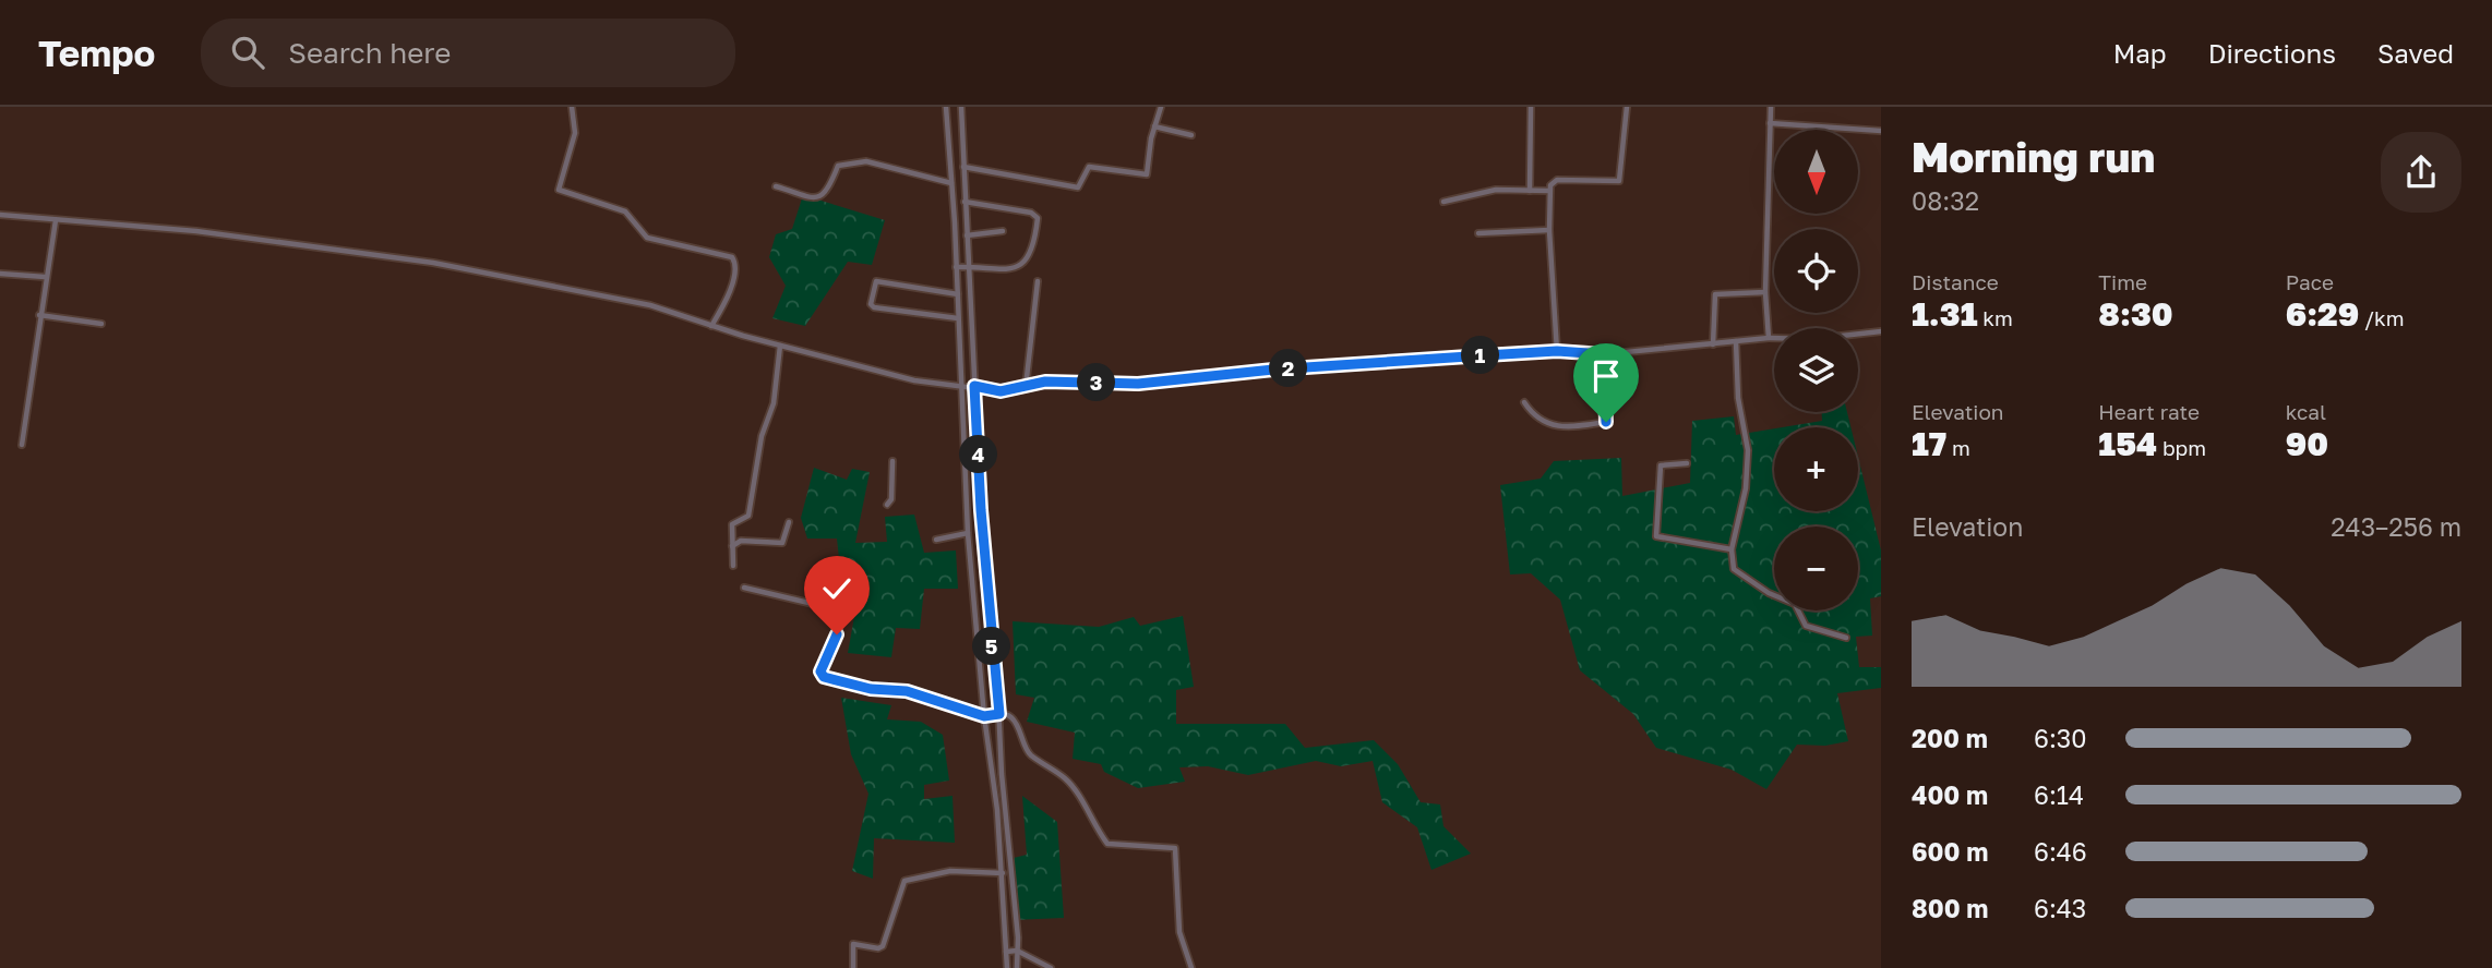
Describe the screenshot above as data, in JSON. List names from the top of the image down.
{
  "north": "bottom",
  "page": {
    "header": "Tempo",
    "search": "Search here",
    "nav": ["Map", "Directions", "Saved"],
    "heading": ["Morning run", "08:32"],
    "map_buttons": ["+", "−"],
    "stats": [
      ["Distance", "1.31 km"],
      ["Time", "8:30"],
      ["Pace", "6:29 /km"],
      ["Elevation", "17 m"],
      ["Heart rate", "154 bpm"],
      ["kcal", "90"]
    ],
    "pins": [
      "1",
      "2",
      "3",
      "4",
      "5"
    ],
    "chart": ["Elevation", "243–256 m"],
    "list": [
      {
        "name": "200 m",
        "note": "6:30"
      },
      {
        "name": "400 m",
        "note": "6:14"
      },
      {
        "name": "600 m",
        "note": "6:46"
      },
      {
        "name": "800 m",
        "note": "6:43"
      }
    ]
  }
}
